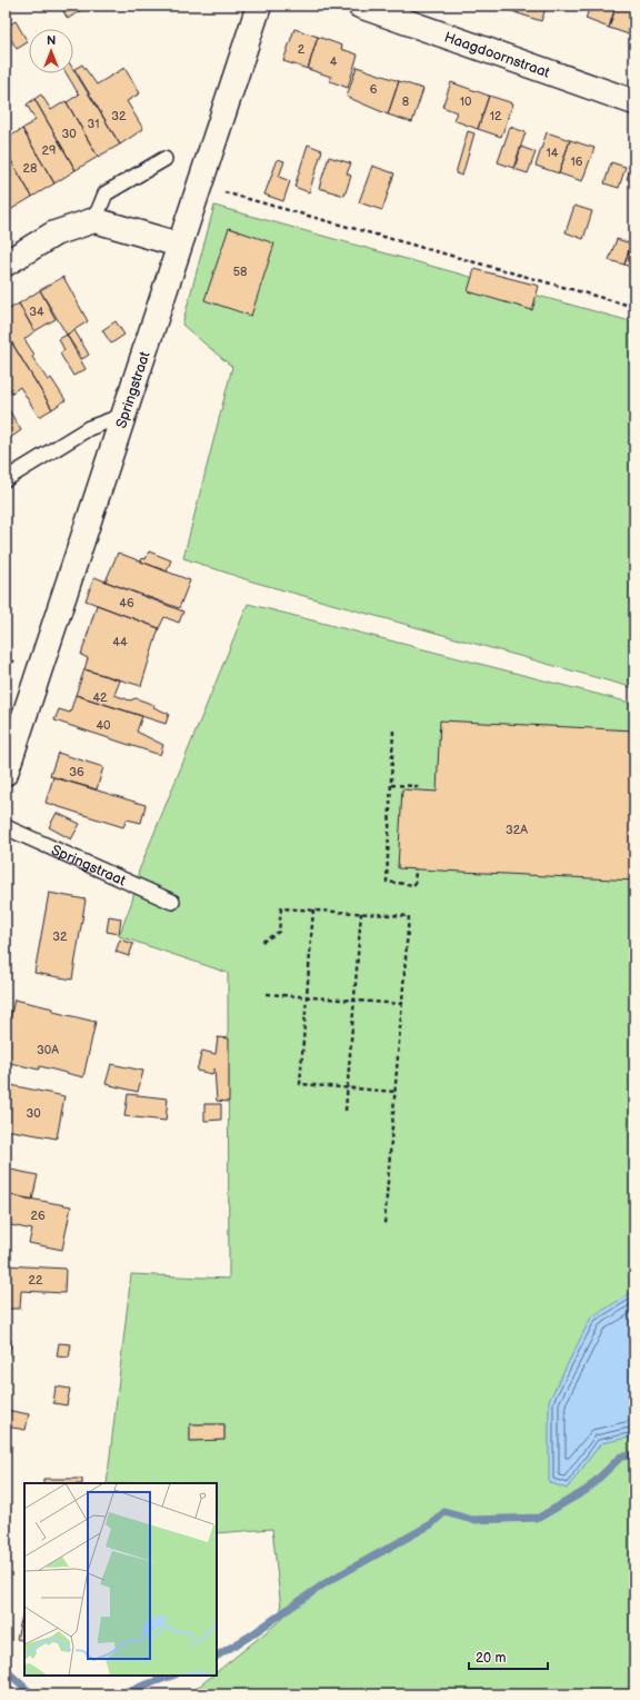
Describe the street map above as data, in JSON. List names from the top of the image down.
{
  "streets": {
    "street": ["Haagdoornstraat", "Springstraat"]
  },
  "house_numbers": [
    "2",
    "4",
    "6",
    "8",
    "10",
    "32",
    "12",
    "31",
    "30",
    "29",
    "14",
    "16",
    "28",
    "58",
    "34",
    "46",
    "44",
    "42",
    "40",
    "36",
    "32A",
    "32",
    "30A",
    "30",
    "26",
    "22"
  ],
  "scale_bar": "20 m",
  "north": "top"
}
